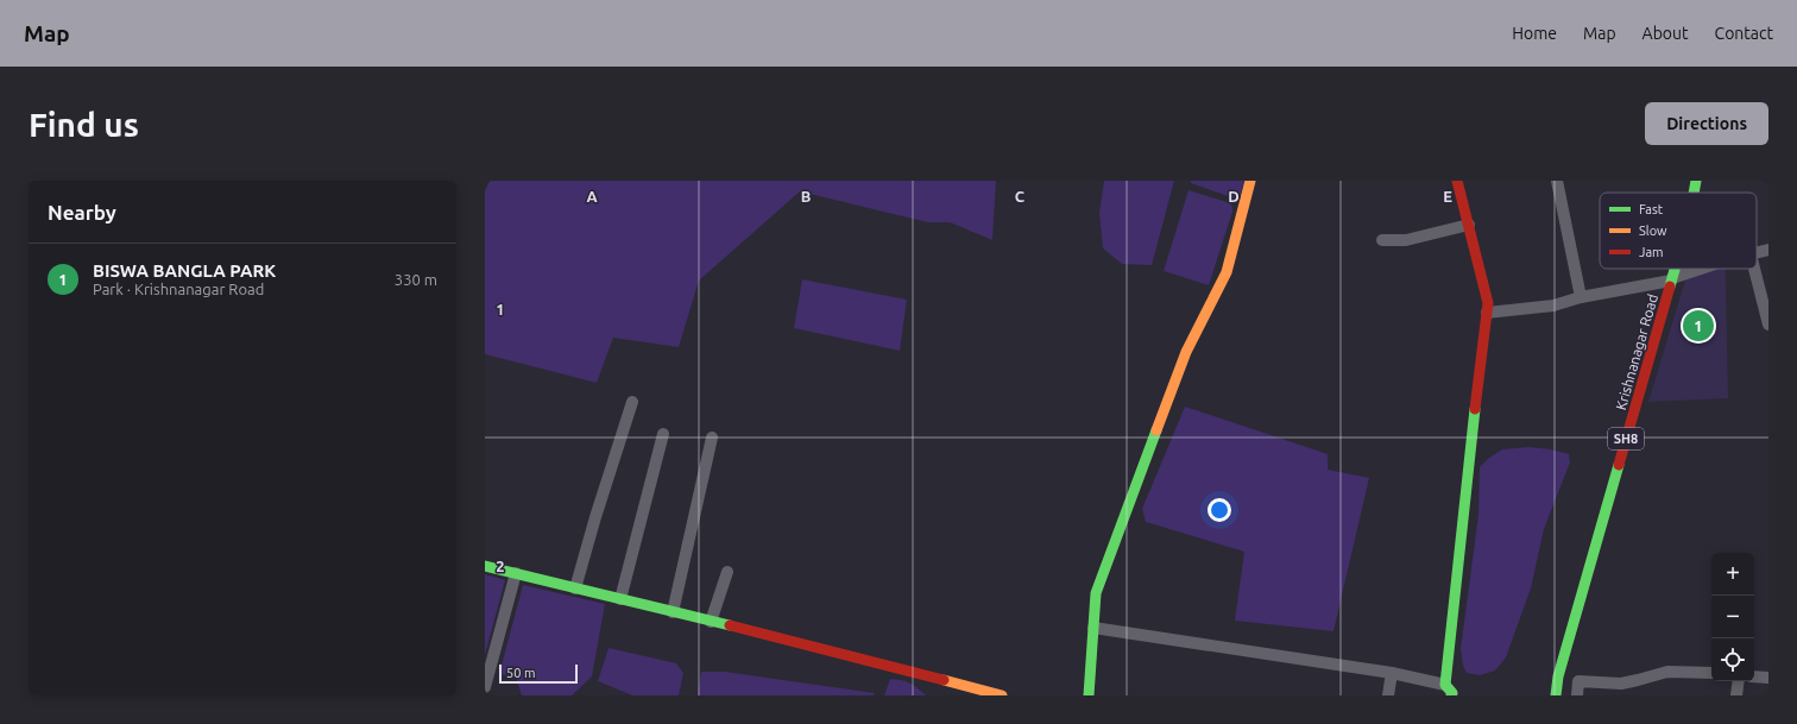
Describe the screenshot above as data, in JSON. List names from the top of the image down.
{
  "streets": {
    "street": ["Krishnanagar Road", "SH8"]
  },
  "legend": ["Fast", "Slow", "Jam"],
  "scale_bar": "50 m",
  "page": {
    "header": "Map",
    "nav": [
      "Home",
      "Map",
      "About",
      "Contact"
    ],
    "buttons": "Directions",
    "title": "Find us",
    "heading": "Nearby",
    "list": [
      {
        "mark": "1",
        "name": "BISWA BANGLA PARK",
        "note": "Park · Krishnanagar Road",
        "value": "330 m"
      }
    ],
    "pins": "1",
    "map_buttons": ["+", "−"],
    "scale": "50 m"
  },
  "grid": {
    "columns": [
      "A",
      "B",
      "C",
      "D",
      "E"
    ],
    "rows": ["1", "2"]
  }
}
